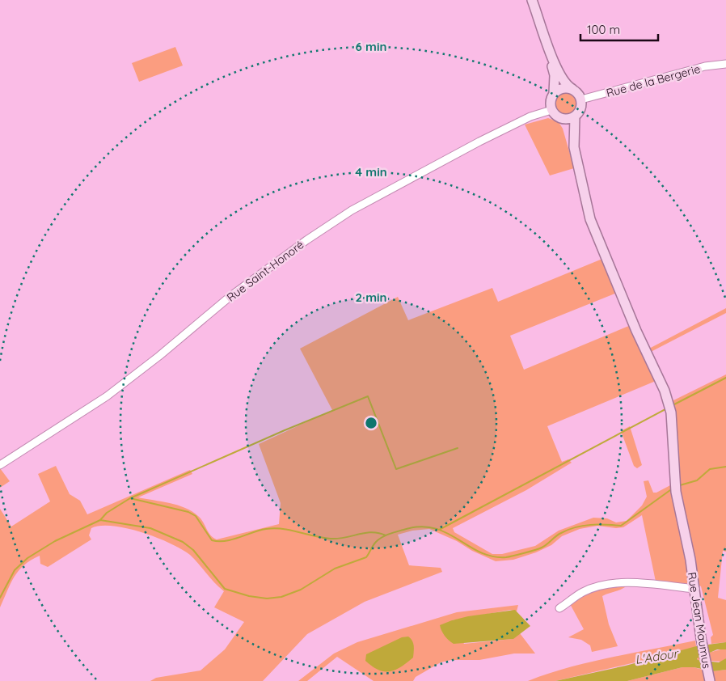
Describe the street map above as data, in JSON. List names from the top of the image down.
{
  "streets": {
    "main road": ["Rue Jean Maumus"],
    "street": ["Rue de la Bergerie", "Rue Saint-Honoré"]
  },
  "crossings": [
    ["Rue de la Bergerie", "Rue Saint-Honoré"]
  ],
  "water": ["L'Adour"],
  "scale_bar": "100 m",
  "rings": ["6 min", "4 min", "2 min"]
}
